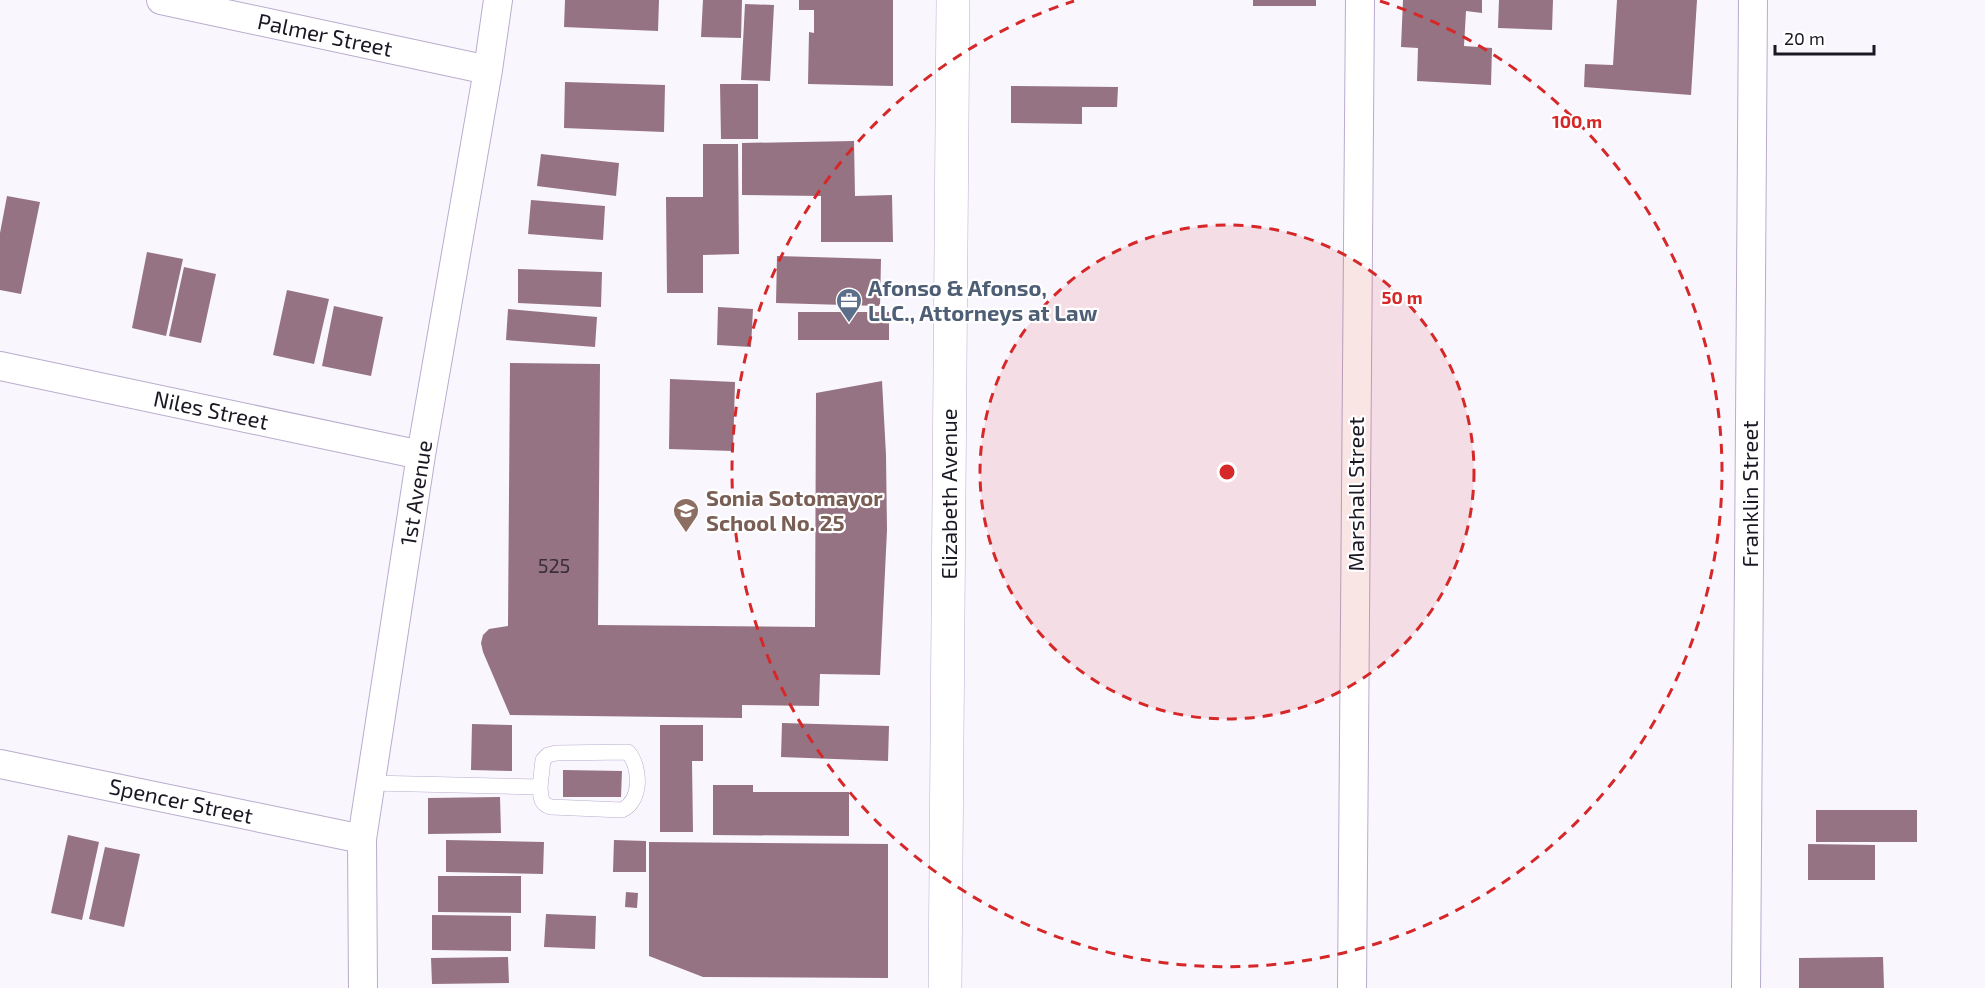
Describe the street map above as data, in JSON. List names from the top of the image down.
{
  "streets": {
    "street": [
      "Palmer Street",
      "Niles Street",
      "1st Avenue",
      "Elizabeth Avenue",
      "Marshall Street",
      "Franklin Street",
      "Spencer Street"
    ]
  },
  "crossings": [
    ["Palmer Street", "1st Avenue"],
    ["Niles Street", "1st Avenue"],
    ["1st Avenue", "Spencer Street"]
  ],
  "places": {
    "office": ["Afonso & Afonso, LLC., Attorneys at Law"],
    "school or university": ["Sonia Sotomayor School No. 25"]
  },
  "house_numbers": ["525"],
  "scale_bar": "20 m",
  "rings": ["100 m", "50 m"]
}
